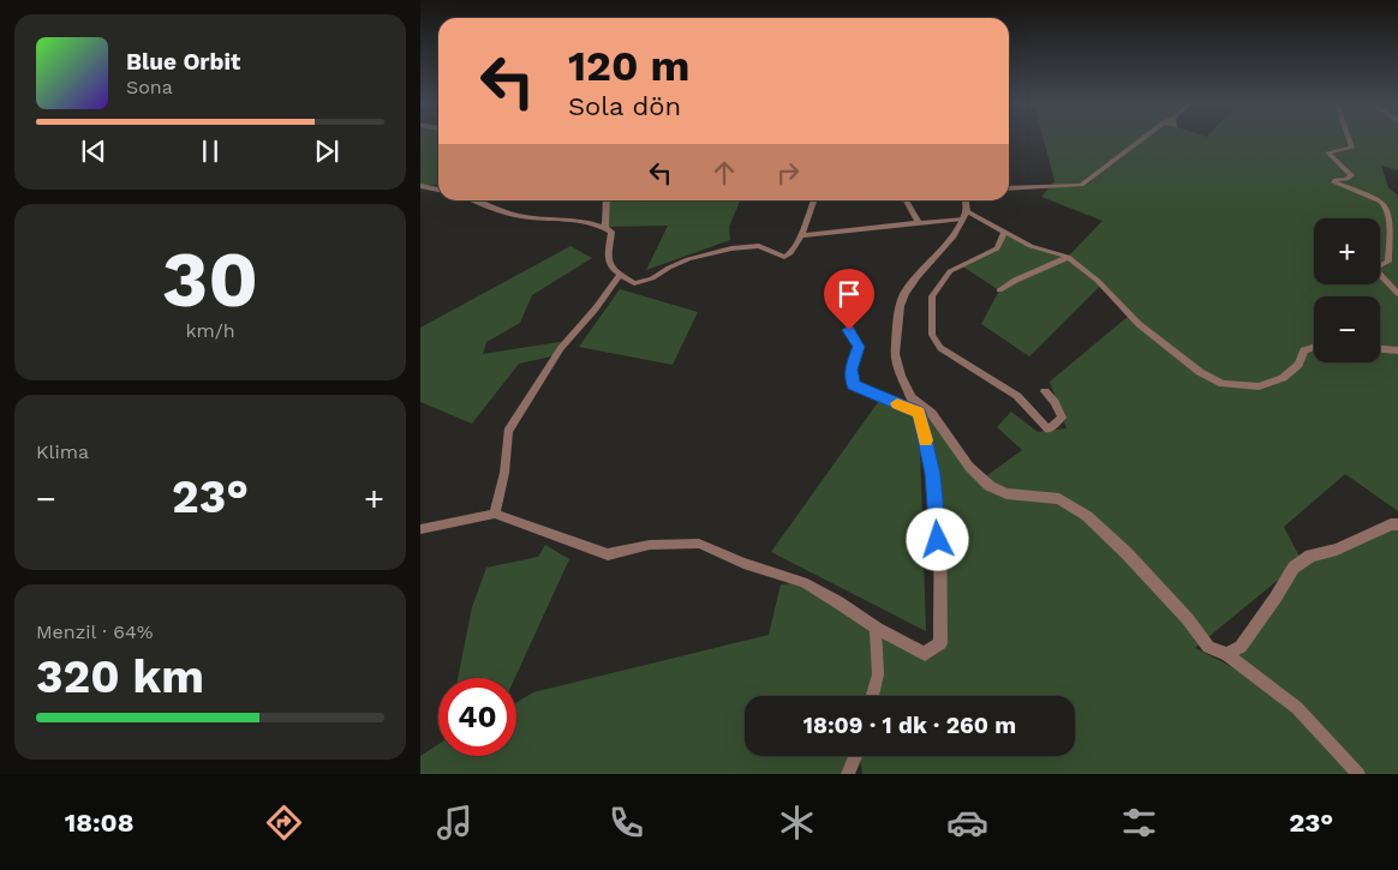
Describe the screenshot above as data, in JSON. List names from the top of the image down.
{
  "page": {
    "turn": ["120 m", "Sola dön"],
    "song": ["Blue Orbit", "Sona"],
    "tile": [
      ["30", "km/h"],
      "Klima",
      ["Menzil · 64%", "320 km"]
    ],
    "map_buttons": ["+", "−"],
    "heat": ["−", "23°", "+"],
    "limit": "40",
    "trip": "18:09 · 1 dk · 260 m",
    "tabs": ["18:08", "23°"]
  }
}
